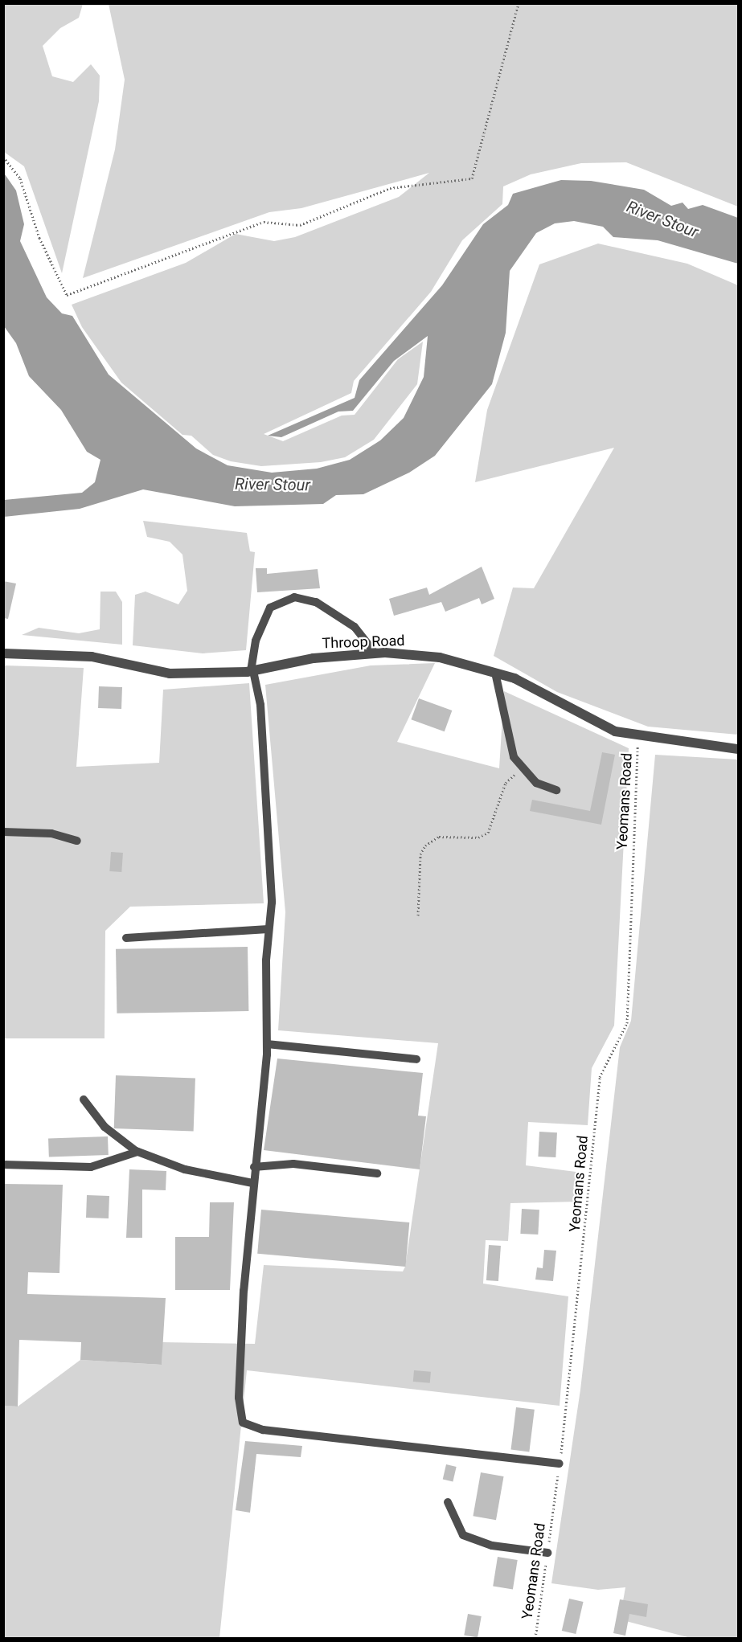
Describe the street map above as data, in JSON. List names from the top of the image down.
{
  "streets": {
    "street": ["Throop Road"],
    "path": ["Yeomans Road"]
  },
  "crossings": [
    ["Throop Road", "Yeomans Road"]
  ],
  "water": ["River Stour"]
}
